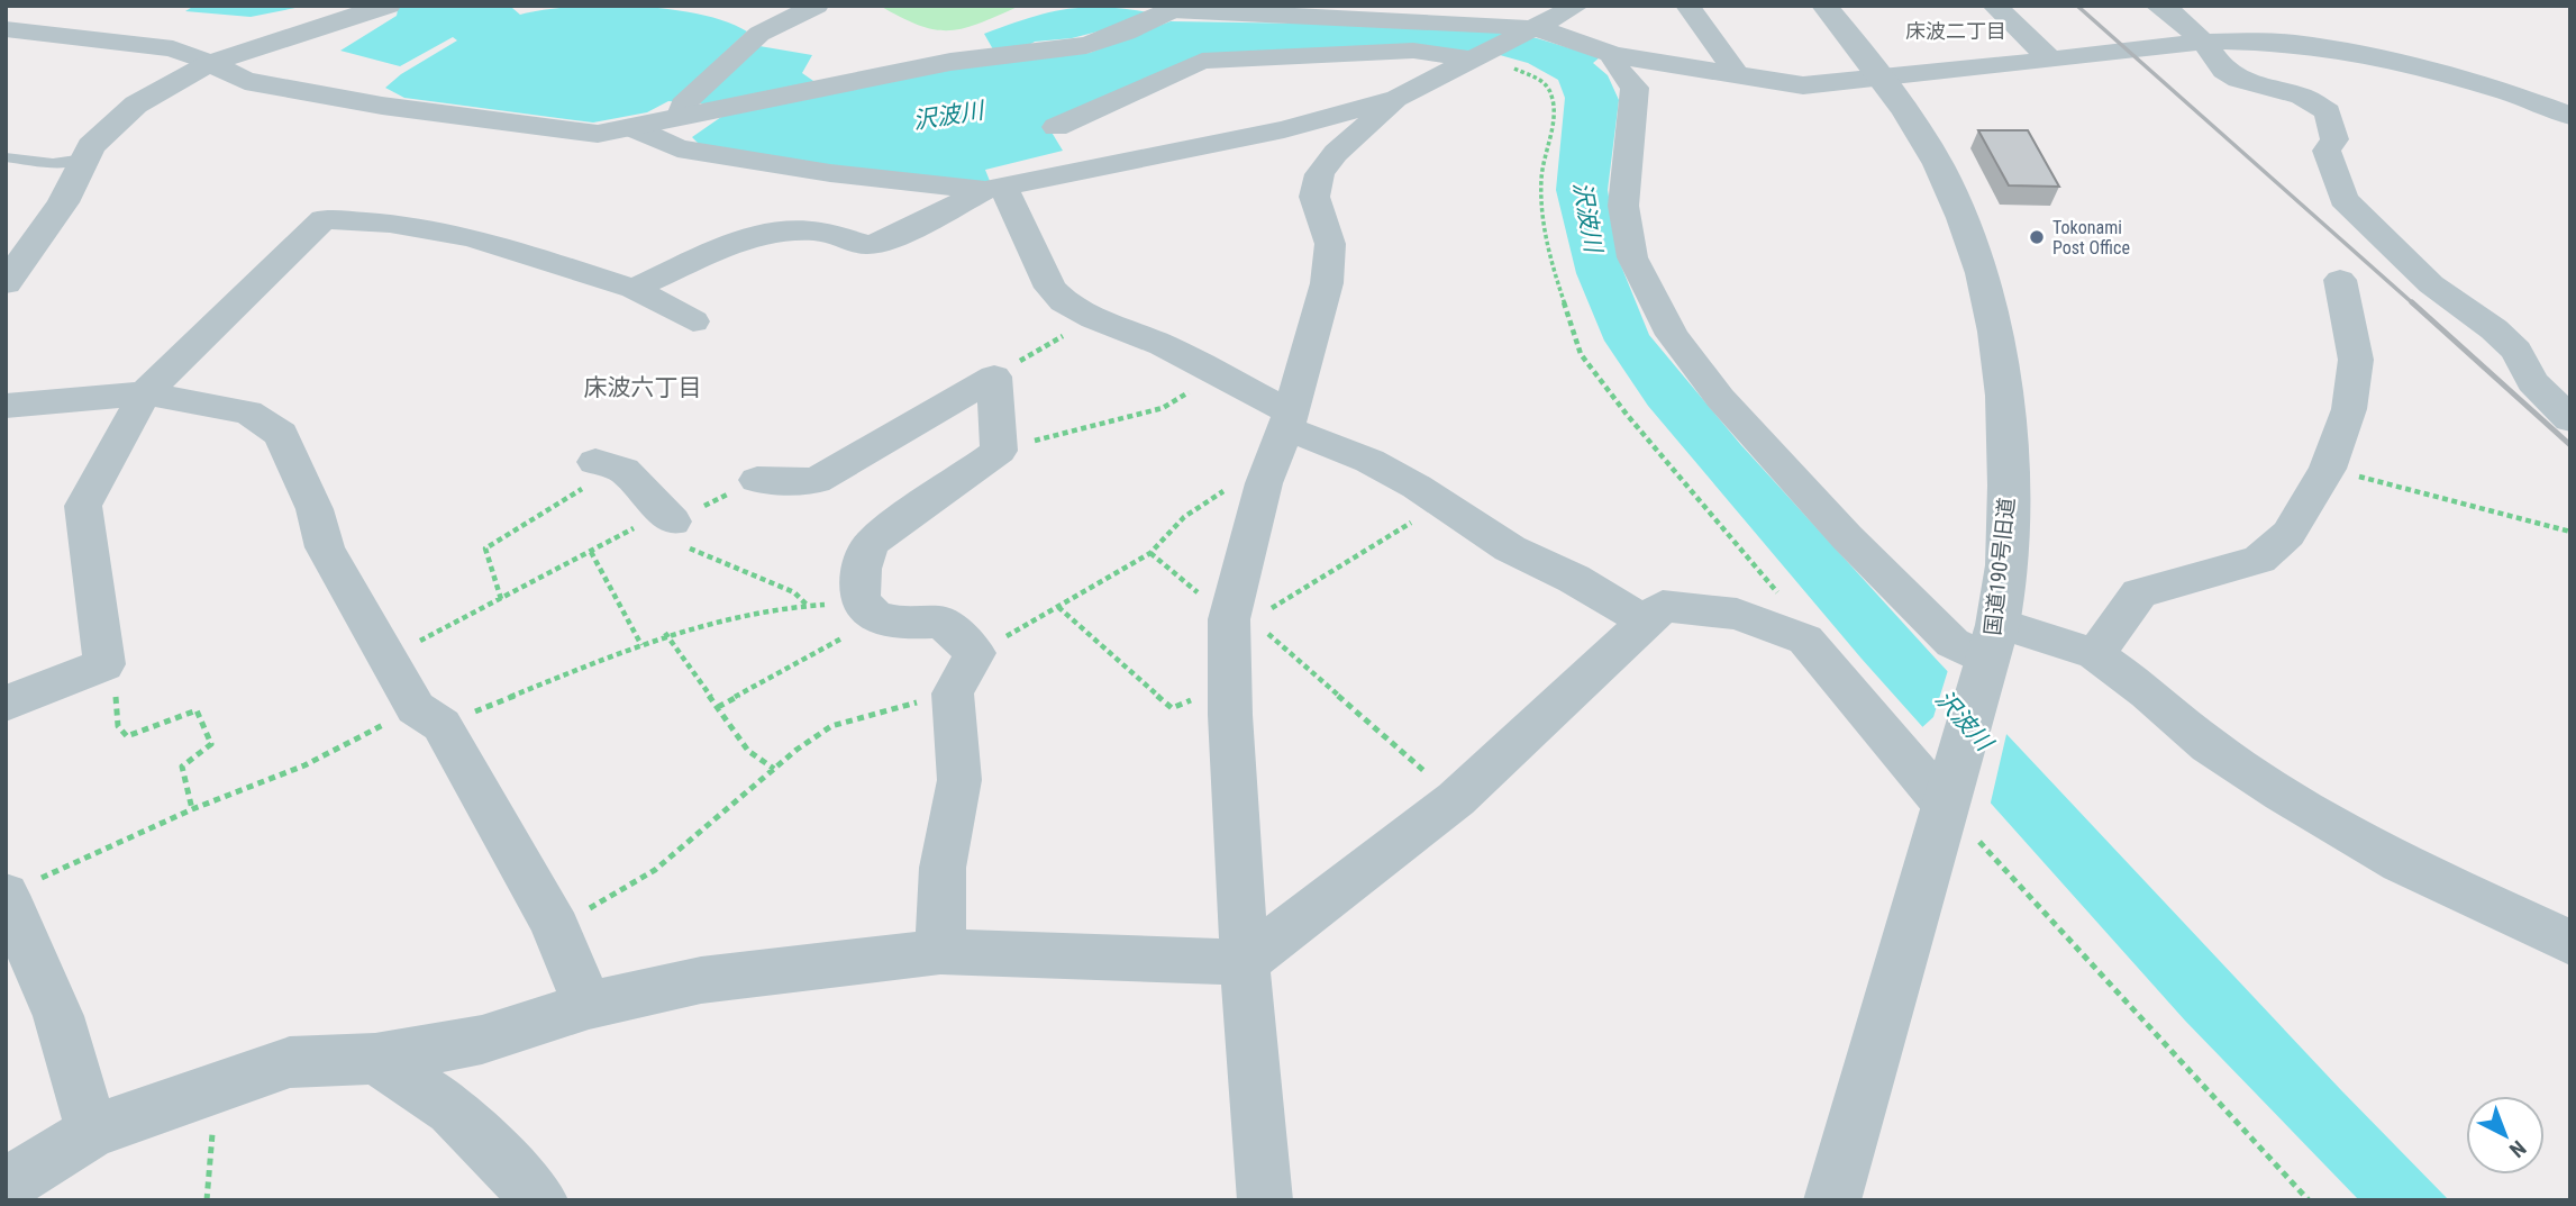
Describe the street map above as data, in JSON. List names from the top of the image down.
{
  "streets": {
    "street": ["国道190号旧道"]
  },
  "districts": ["床波二丁目", "床波六丁目"],
  "water": ["沢波川"],
  "places": ["Tokonami Post Office"],
  "north": "bottom right"
}
